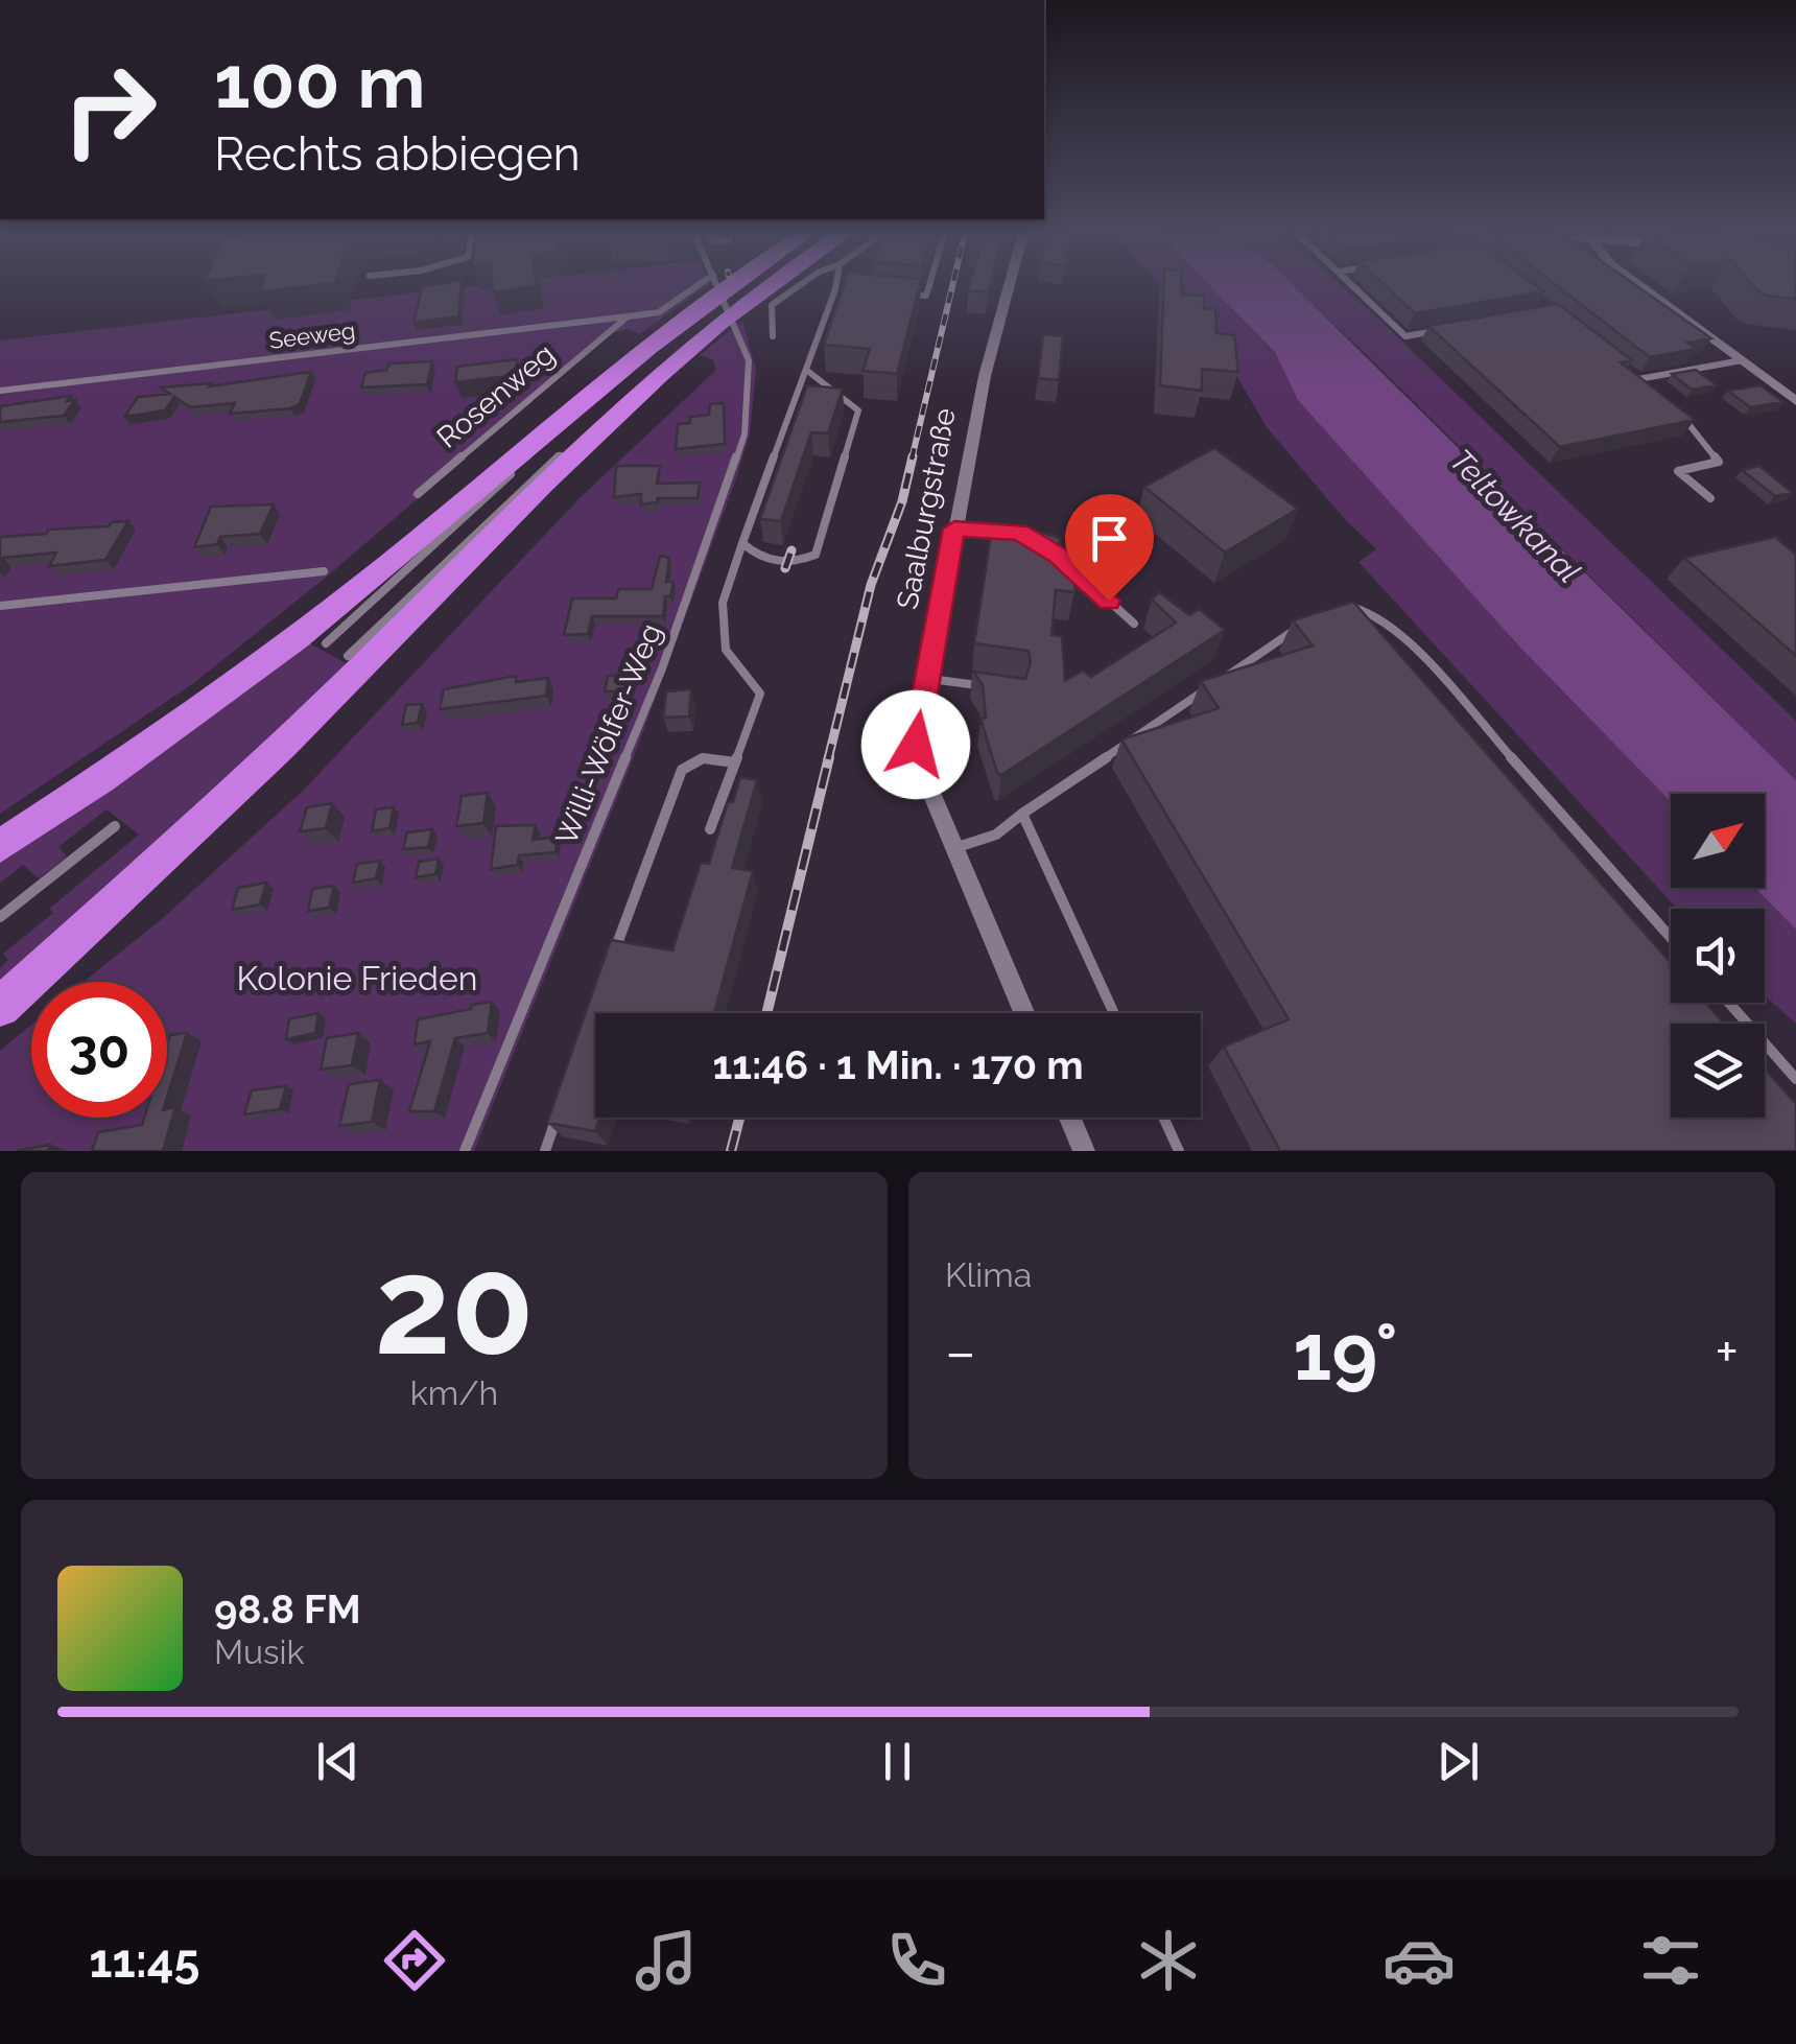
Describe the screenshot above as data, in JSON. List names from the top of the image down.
{
  "streets": {
    "street": ["Saalburgstraße"],
    "lane": ["Seeweg", "Rosenweg", "Willi-Wölfer-Weg"]
  },
  "crossings": [
    ["Seeweg", "Rosenweg"]
  ],
  "water": ["Teltowkanal"],
  "parks": ["Kolonie Frieden"],
  "north": "top right",
  "page": {
    "turn": ["100 m", "Rechts abbiegen"],
    "limit": "30",
    "trip": "11:46 · 1 Min. · 170 m",
    "tile": [
      ["20", "km/h"],
      "Klima"
    ],
    "heat": ["−", "19°", "+"],
    "song": ["98.8 FM", "Musik"],
    "tabs": "11:45"
  }
}
